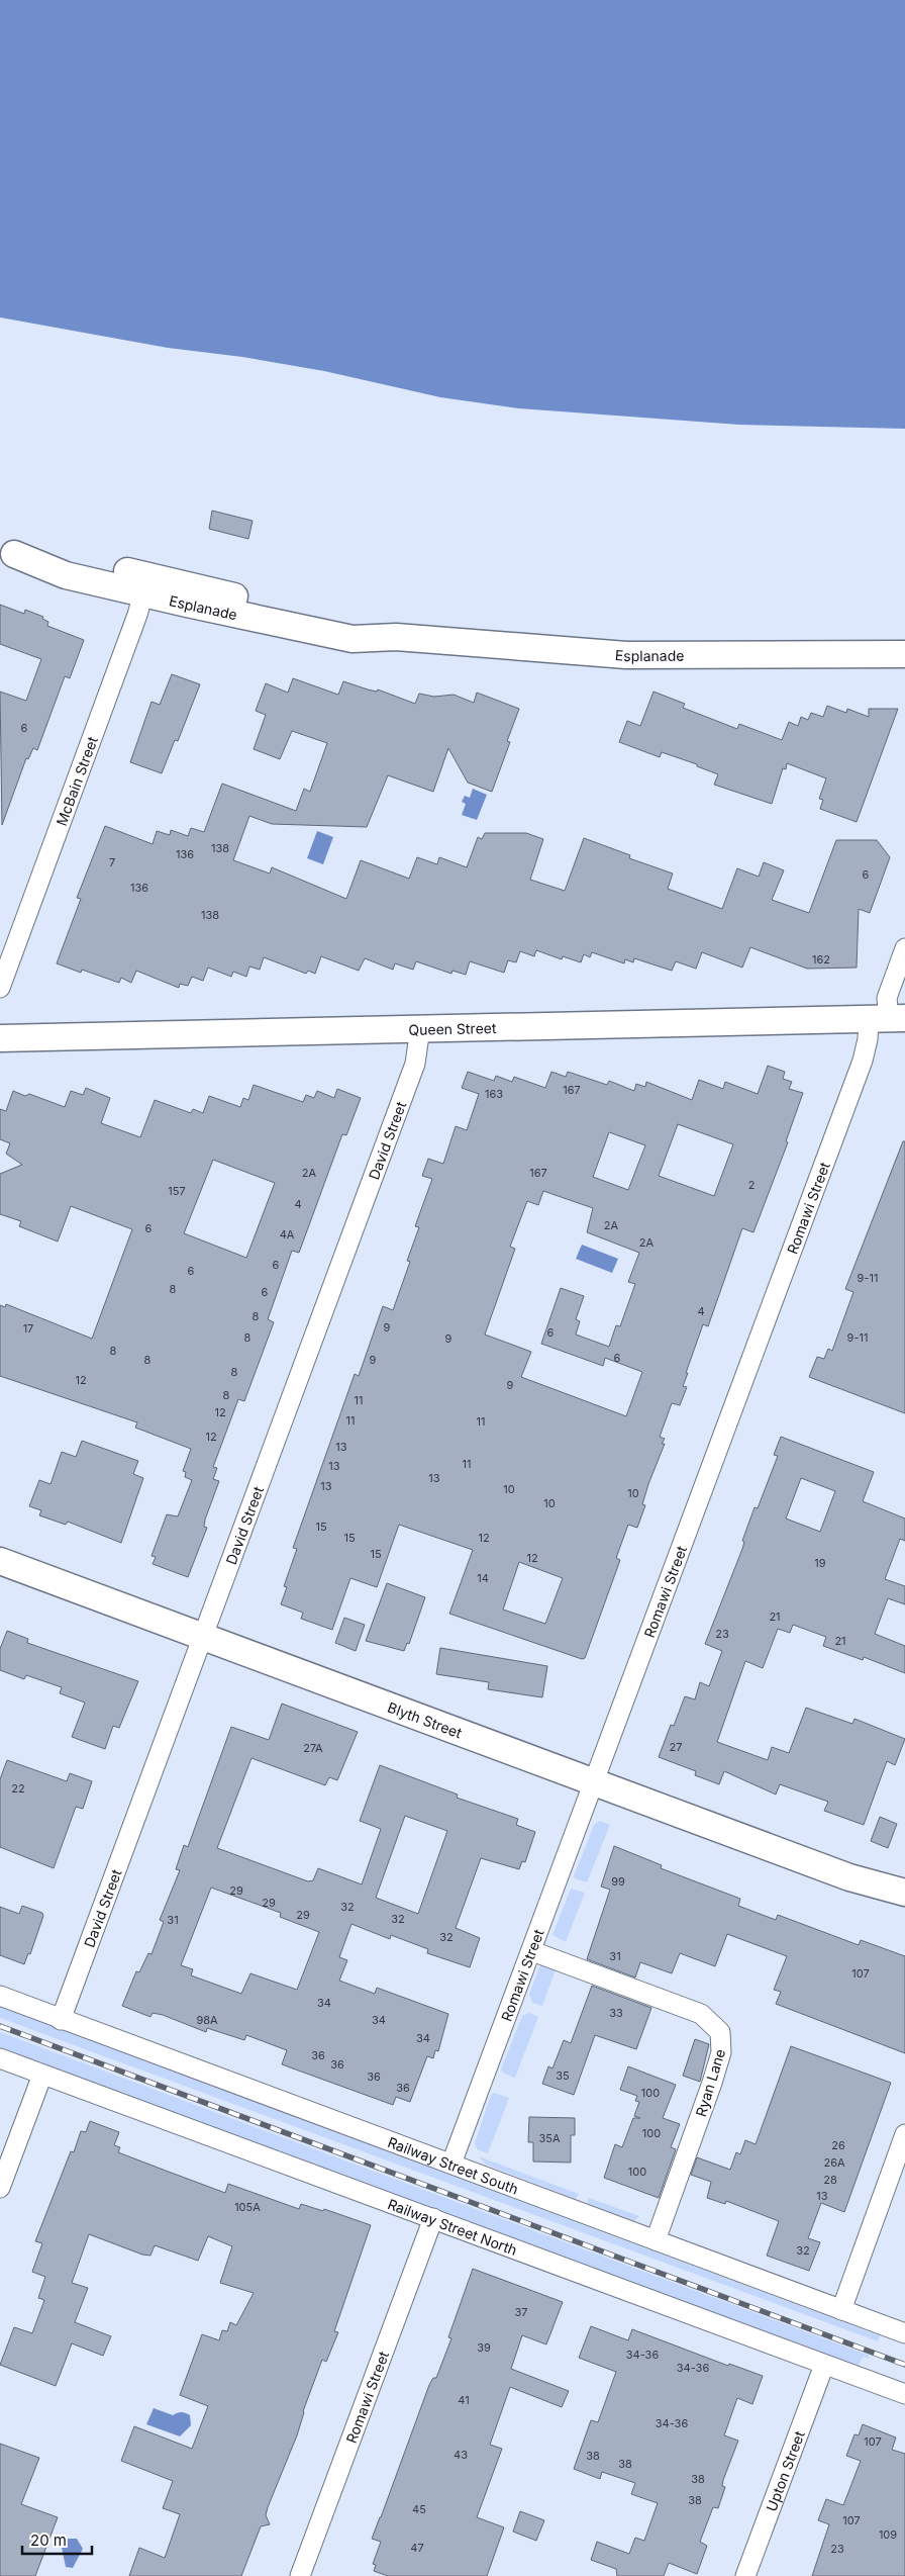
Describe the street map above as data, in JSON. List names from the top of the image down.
{
  "streets": {
    "street": [
      "Esplanade",
      "McBain Street",
      "Queen Street",
      "David Street",
      "Romawi Street",
      "Blyth Street",
      "Ryan Lane",
      "Railway Street South",
      "Railway Street North",
      "Upton Street"
    ]
  },
  "crossings": [
    ["Esplanade", "McBain Street"],
    ["Queen Street", "David Street"],
    ["Queen Street", "Romawi Street"],
    ["David Street", "Blyth Street"],
    ["David Street", "Railway Street South"],
    ["Romawi Street", "Blyth Street"],
    ["Romawi Street", "Ryan Lane"],
    ["Romawi Street", "Railway Street South"],
    ["Romawi Street", "Railway Street North"],
    ["Ryan Lane", "Railway Street South"],
    ["Railway Street North", "Upton Street"]
  ],
  "house_numbers": [
    "6",
    "138",
    "136",
    "7",
    "6",
    "136",
    "138",
    "162",
    "167",
    "163",
    "2A",
    "167",
    "2",
    "157",
    "4",
    "2A",
    "6",
    "4A",
    "2A",
    "6",
    "6",
    "9-11",
    "8",
    "6",
    "4",
    "8",
    "9",
    "17",
    "6",
    "8",
    "9-11",
    "9",
    "8",
    "6",
    "8",
    "9",
    "8",
    "12",
    "9",
    "8",
    "11",
    "12",
    "11",
    "11",
    "12",
    "13",
    "11",
    "13",
    "13",
    "13",
    "10",
    "10",
    "10",
    "15",
    "15",
    "12",
    "15",
    "12",
    "19",
    "14",
    "21",
    "23",
    "21",
    "27",
    "27A",
    "22",
    "99",
    "29",
    "29",
    "32",
    "29",
    "32",
    "31",
    "32",
    "31",
    "107",
    "34",
    "33",
    "98A",
    "34",
    "34",
    "36",
    "36",
    "35",
    "36",
    "36",
    "100",
    "100",
    "35A",
    "26",
    "26A",
    "100",
    "28",
    "13",
    "105A",
    "32",
    "37",
    "39",
    "34-36",
    "34-36",
    "41",
    "34-36",
    "107",
    "43",
    "38",
    "38",
    "38",
    "38",
    "45",
    "107",
    "109",
    "47",
    "23"
  ],
  "scale_bar": "20 m"
}
